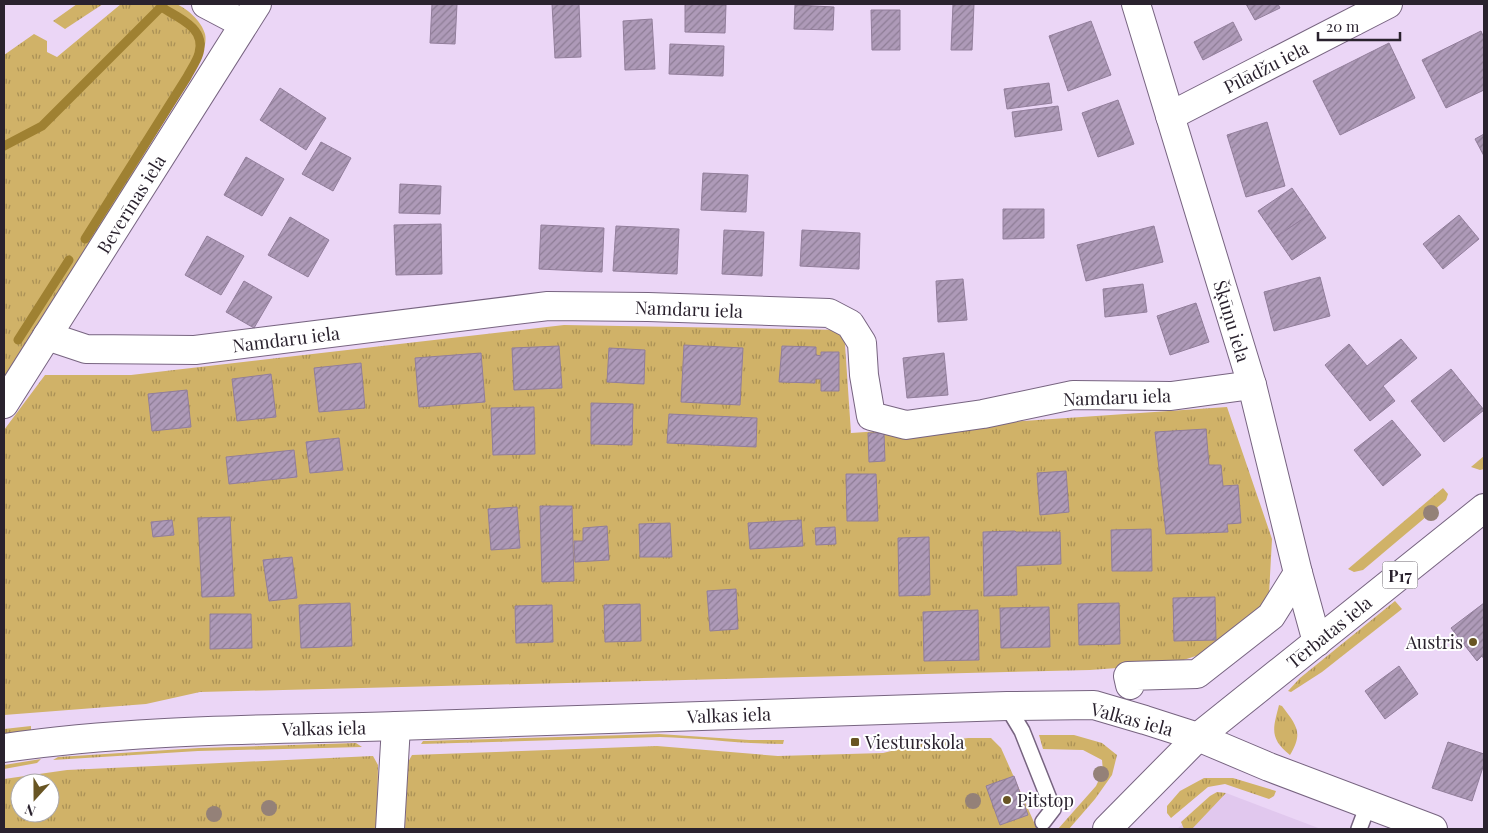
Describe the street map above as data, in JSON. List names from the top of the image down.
{
  "streets": {
    "street": [
      "Pīlādžu iela",
      "Beverīnas iela",
      "Namdaru iela",
      "Šķūņu iela",
      "P17",
      "Tērbatas iela",
      "Valkas iela"
    ]
  },
  "crossings": [
    ["Pīlādžu iela", "Šķūņu iela"],
    ["Beverīnas iela", "Namdaru iela"],
    ["Namdaru iela", "Šķūņu iela"],
    ["Šķūņu iela", "Tērbatas iela"],
    ["P17", "Tērbatas iela"],
    ["P17", "Valkas iela"],
    ["Tērbatas iela", "Valkas iela"]
  ],
  "places": {
    "other": ["Austris", "Pitstop"],
    "transit": ["Viesturskola"]
  },
  "scale_bar": "20 m",
  "north": "bottom"
}
